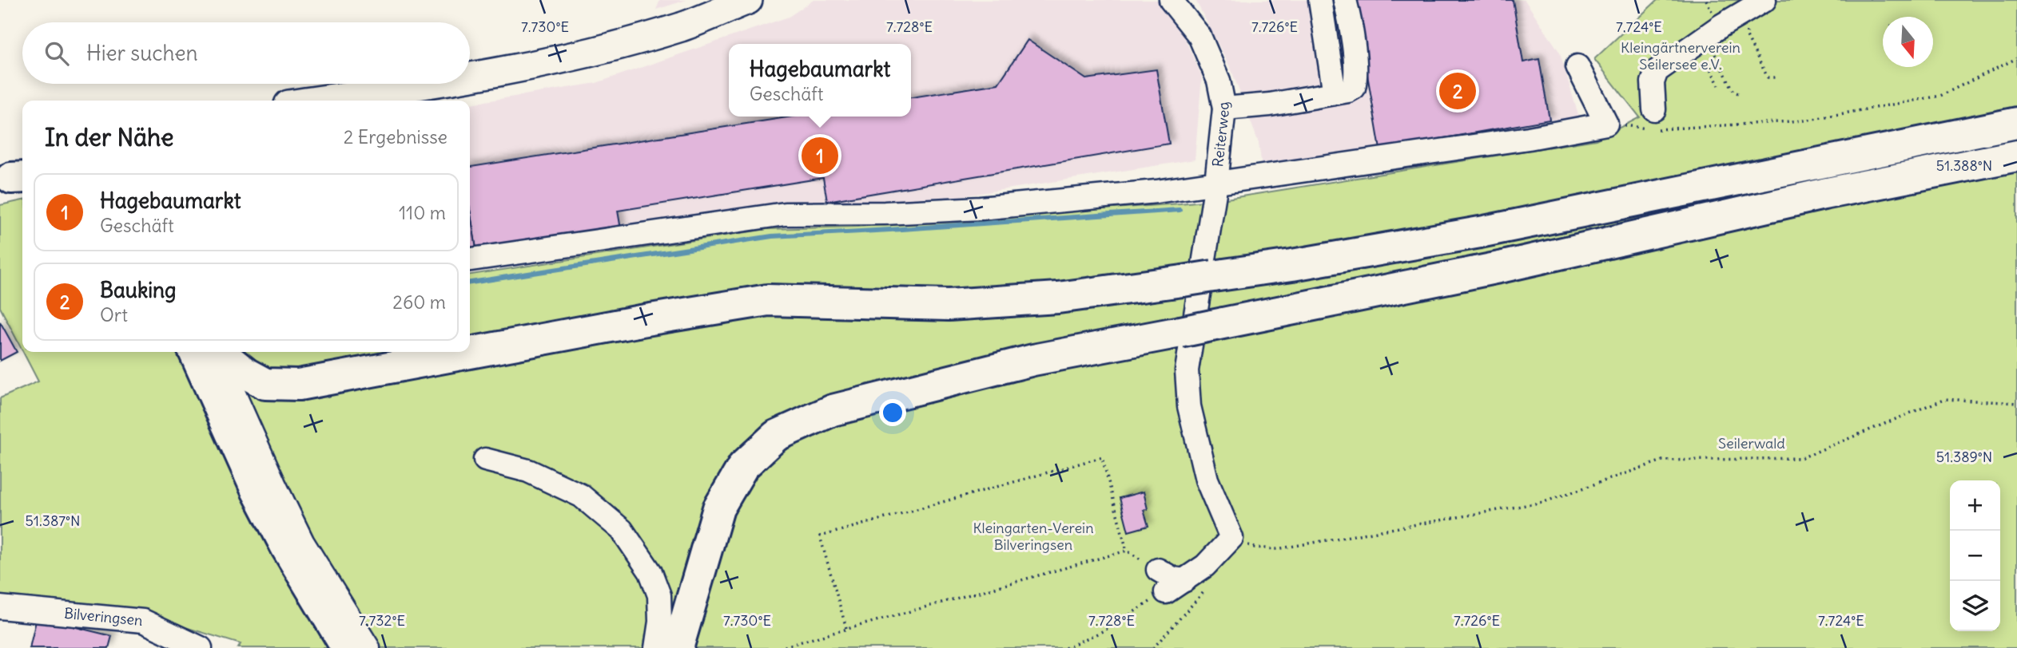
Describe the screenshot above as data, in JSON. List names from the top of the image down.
{
  "streets": {
    "street": ["Reiterweg", "Bilveringsen"]
  },
  "parks": ["Kleingärtnerverein Seilersee e.V.", "Seilerwald", "Kleingarten-Verein Bilveringsen"],
  "north": "bottom",
  "page": {
    "search": "Hier suchen",
    "popup": ["Hagebaumarkt", "Geschäft"],
    "pins": ["2", "1"],
    "heading": ["In der Nähe", "2 Ergebnisse"],
    "list": [
      {
        "mark": "1",
        "name": "Hagebaumarkt",
        "note": "Geschäft",
        "value": "110 m"
      },
      {
        "mark": "2",
        "name": "Bauking",
        "note": "Ort",
        "value": "260 m"
      }
    ],
    "map_buttons": ["+", "−"]
  },
  "coordinates": [
    "7.730°E",
    "7.728°E",
    "7.726°E",
    "7.724°E",
    "51.388°N",
    "51.389°N",
    "51.387°N",
    "7.732°E"
  ]
}
